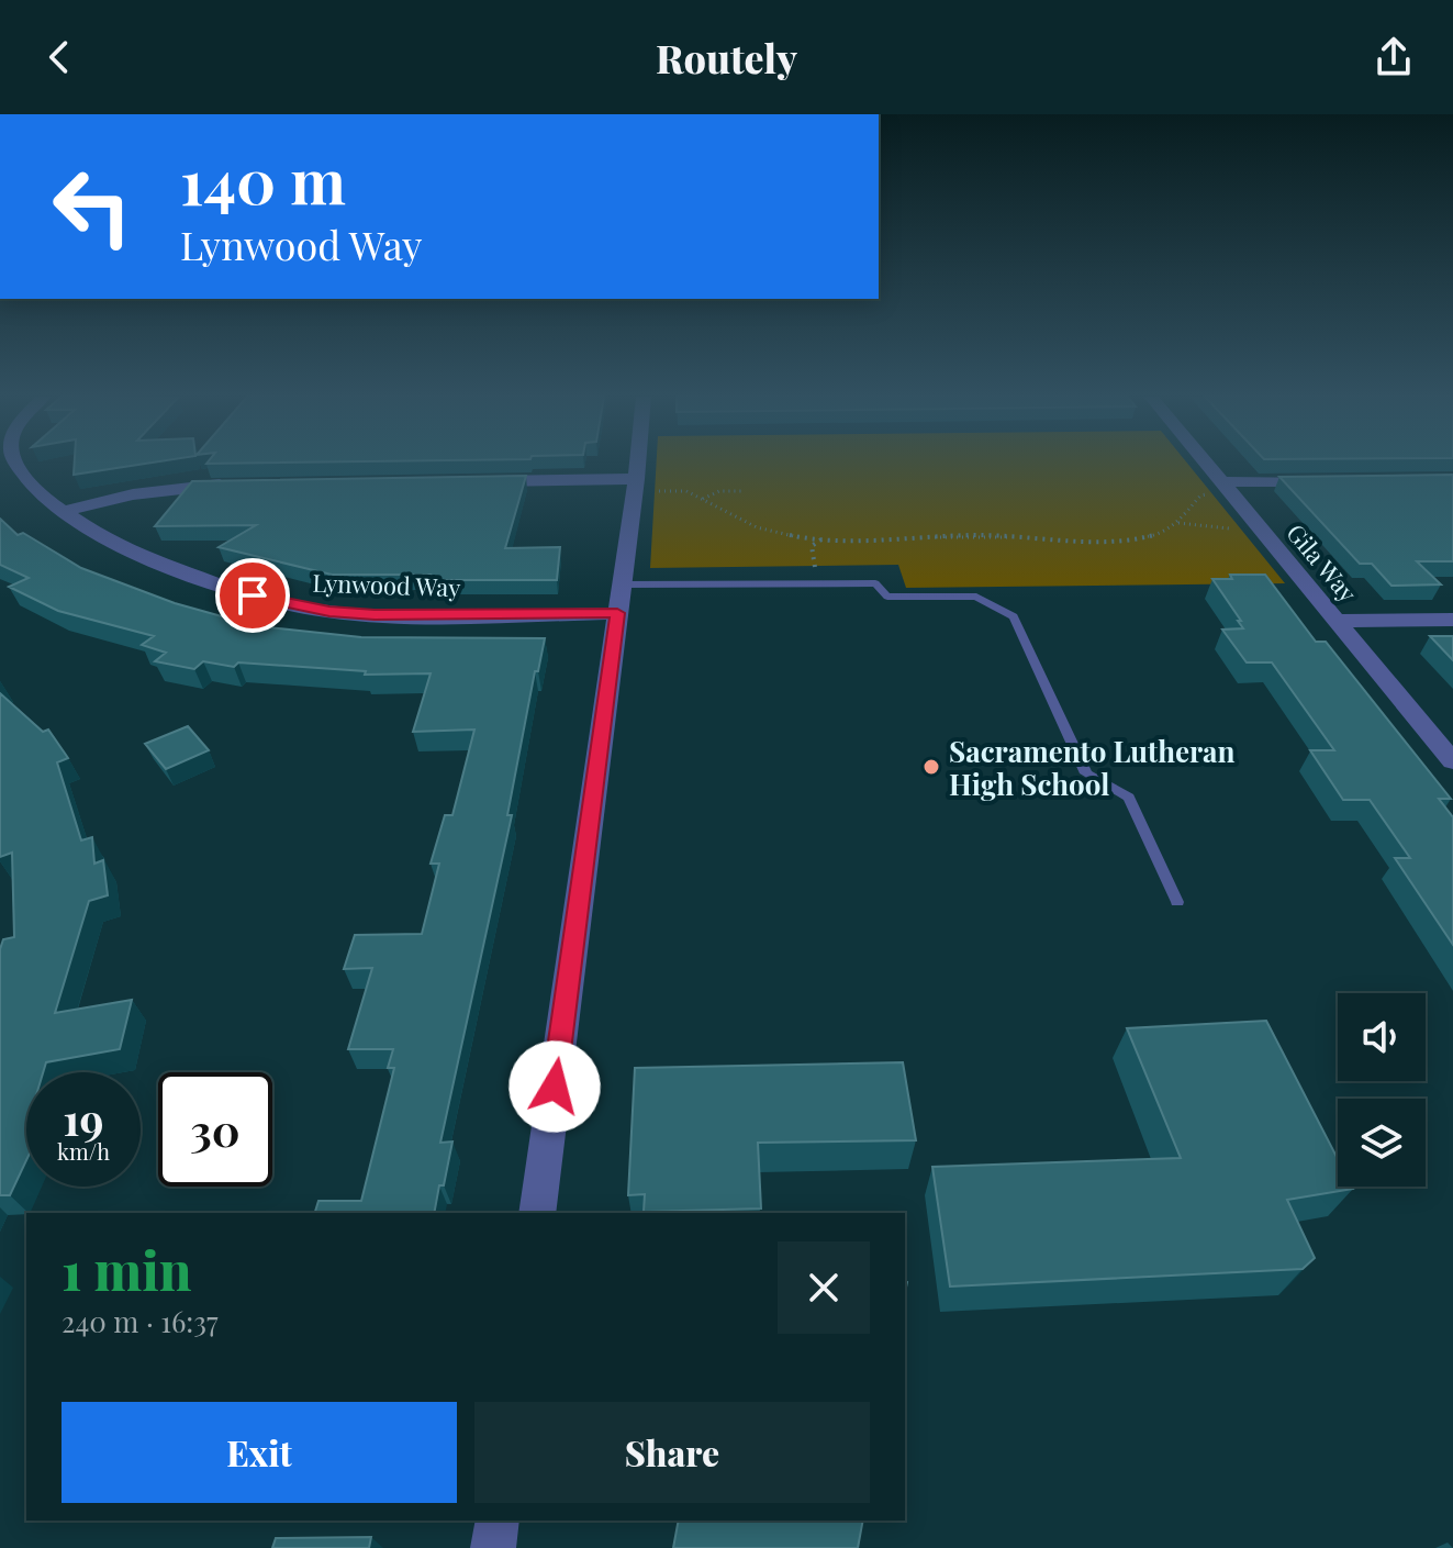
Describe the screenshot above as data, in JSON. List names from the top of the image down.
{
  "streets": {
    "street": ["Gila Way", "Lynwood Way"]
  },
  "places": ["Sacramento Lutheran High School"],
  "page": {
    "header": "Routely",
    "turn": ["140 m", "Lynwood Way"],
    "speed": "19 km/h",
    "limit": "30",
    "heading": ["1 min", "240 m · 16:37"],
    "buttons": ["Exit", "Share"]
  }
}
